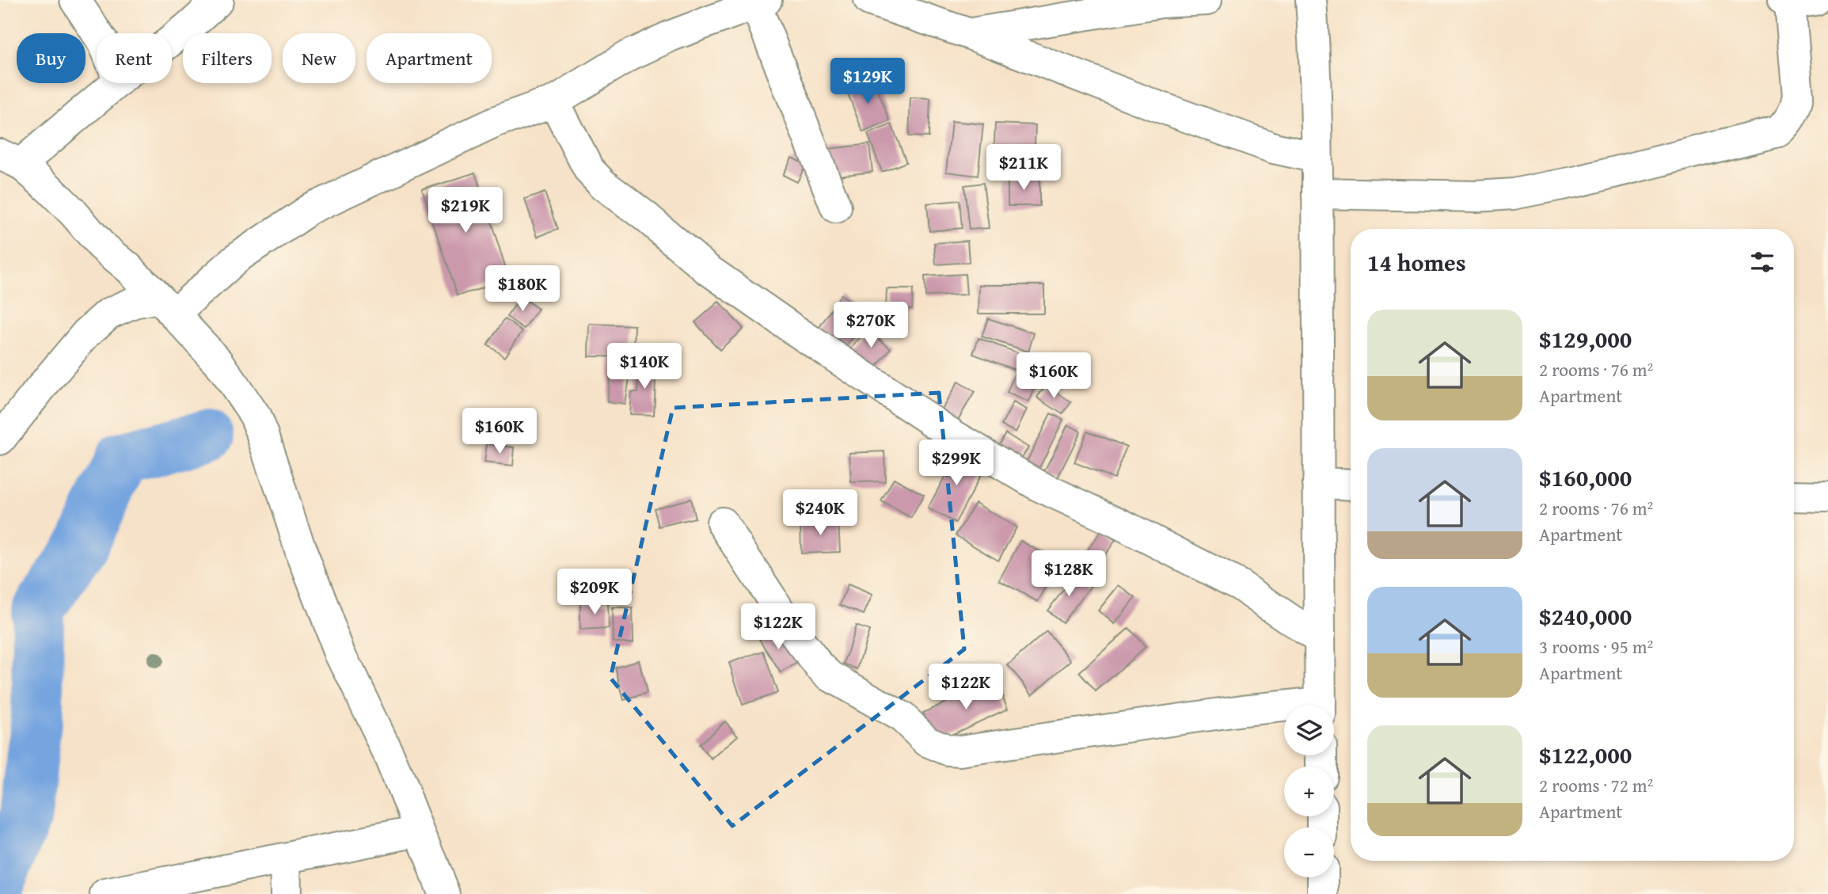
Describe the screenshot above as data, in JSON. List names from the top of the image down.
{
  "page": {
    "chip": [
      "Buy",
      "Rent",
      "Filters",
      "New",
      "Apartment"
    ],
    "price": [
      "$129K",
      "$211K",
      "$219K",
      "$180K",
      "$270K",
      "$140K",
      "$160K",
      "$160K",
      "$299K",
      "$240K",
      "$128K",
      "$209K",
      "$122K",
      "$122K"
    ],
    "heading": "14 homes",
    "list": [
      {
        "name": "$129,000",
        "note": "2 rooms · 76 m² · Apartment"
      },
      {
        "name": "$160,000",
        "note": "2 rooms · 76 m² · Apartment"
      },
      {
        "name": "$240,000",
        "note": "3 rooms · 95 m² · Apartment"
      },
      {
        "name": "$122,000",
        "note": "2 rooms · 72 m² · Apartment"
      }
    ],
    "map_buttons": ["+", "−"]
  }
}
